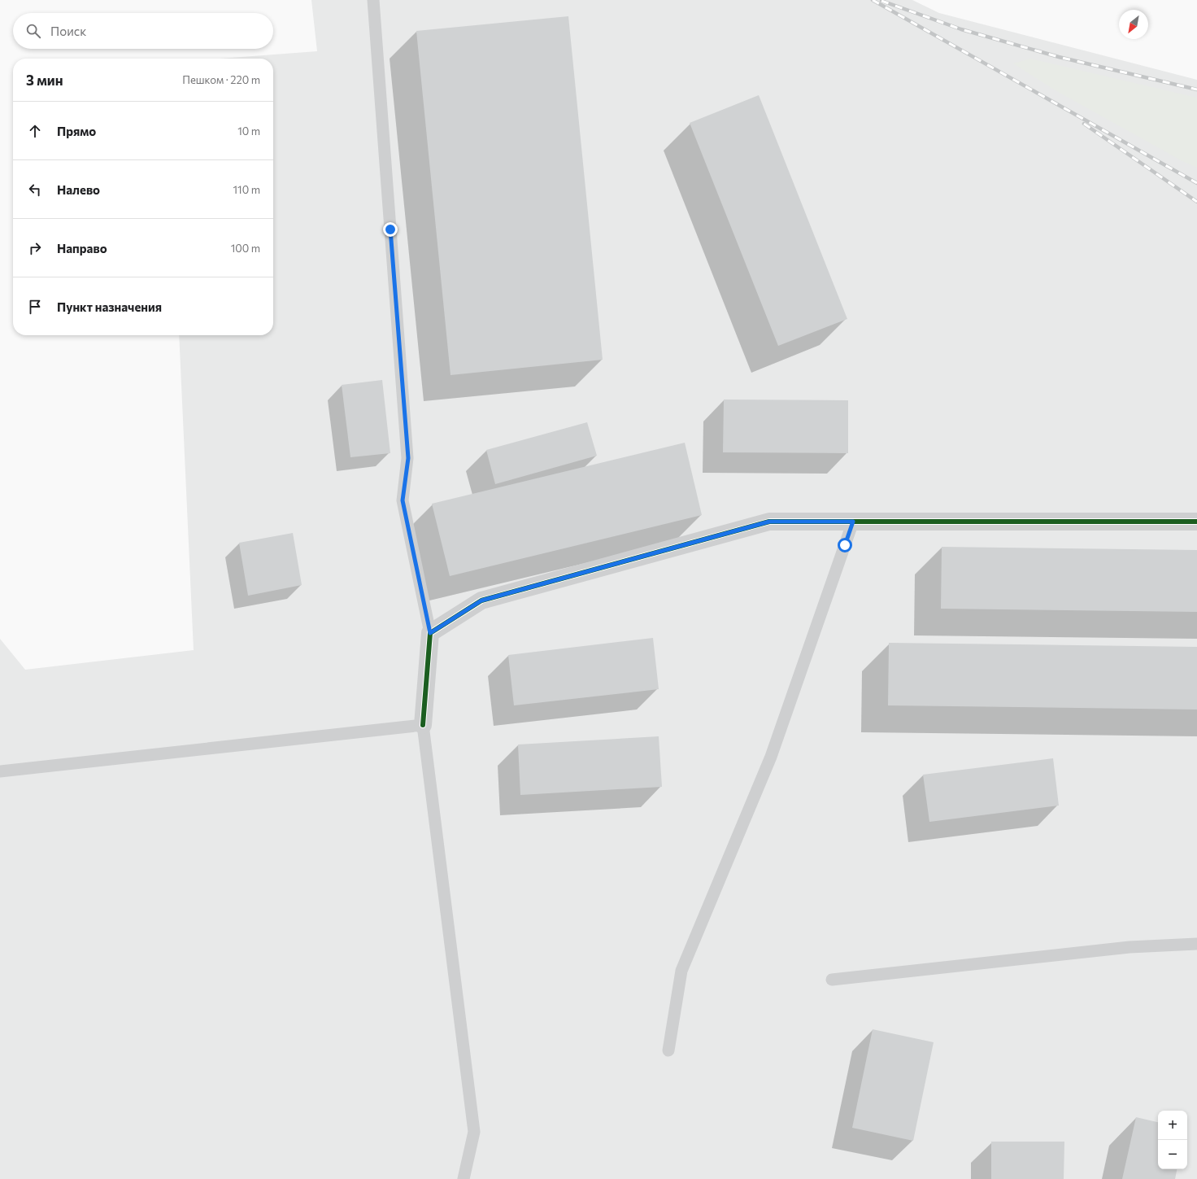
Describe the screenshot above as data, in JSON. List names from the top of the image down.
{
  "north": "bottom left",
  "page": {
    "search": "Поиск",
    "heading": ["3 мин", "Пешком · 220 m"],
    "list": [
      ["Прямо", "10 m"],
      ["Налево", "110 m"],
      ["Направо", "100 m"],
      "Пункт назначения"
    ],
    "map_buttons": ["+", "−"]
  }
}
